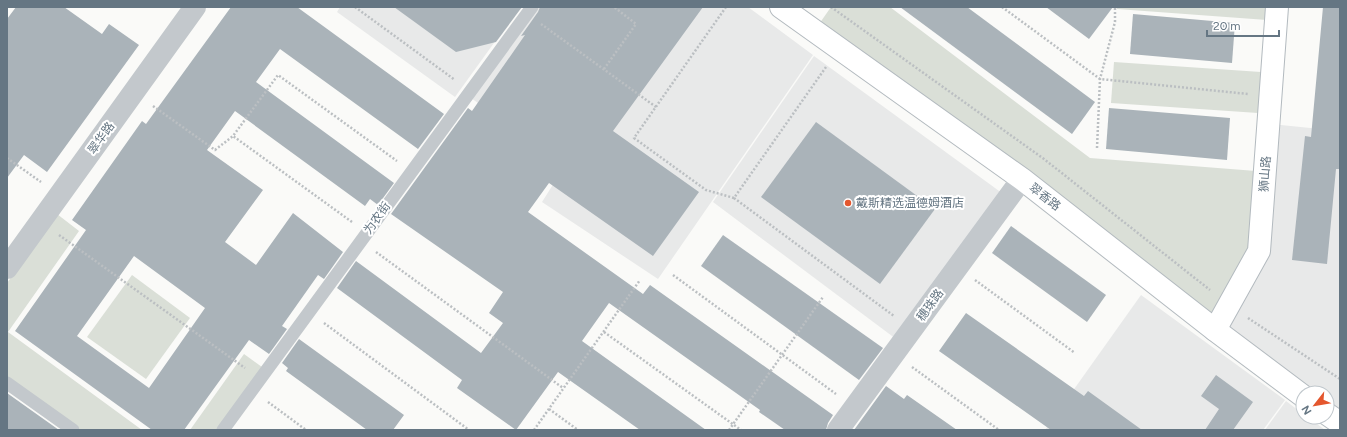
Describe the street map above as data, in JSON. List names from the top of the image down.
{
  "streets": {
    "main road": ["狮山路", "翠香路"],
    "street": ["翠华路", "穗珠路"],
    "lane": ["为农街"]
  },
  "crossings": [
    ["狮山路", "翠香路"],
    ["翠香路", "穗珠路"]
  ],
  "places": ["戴斯精选温德姆酒店"],
  "scale_bar": "20 m",
  "north": "bottom left"
}
